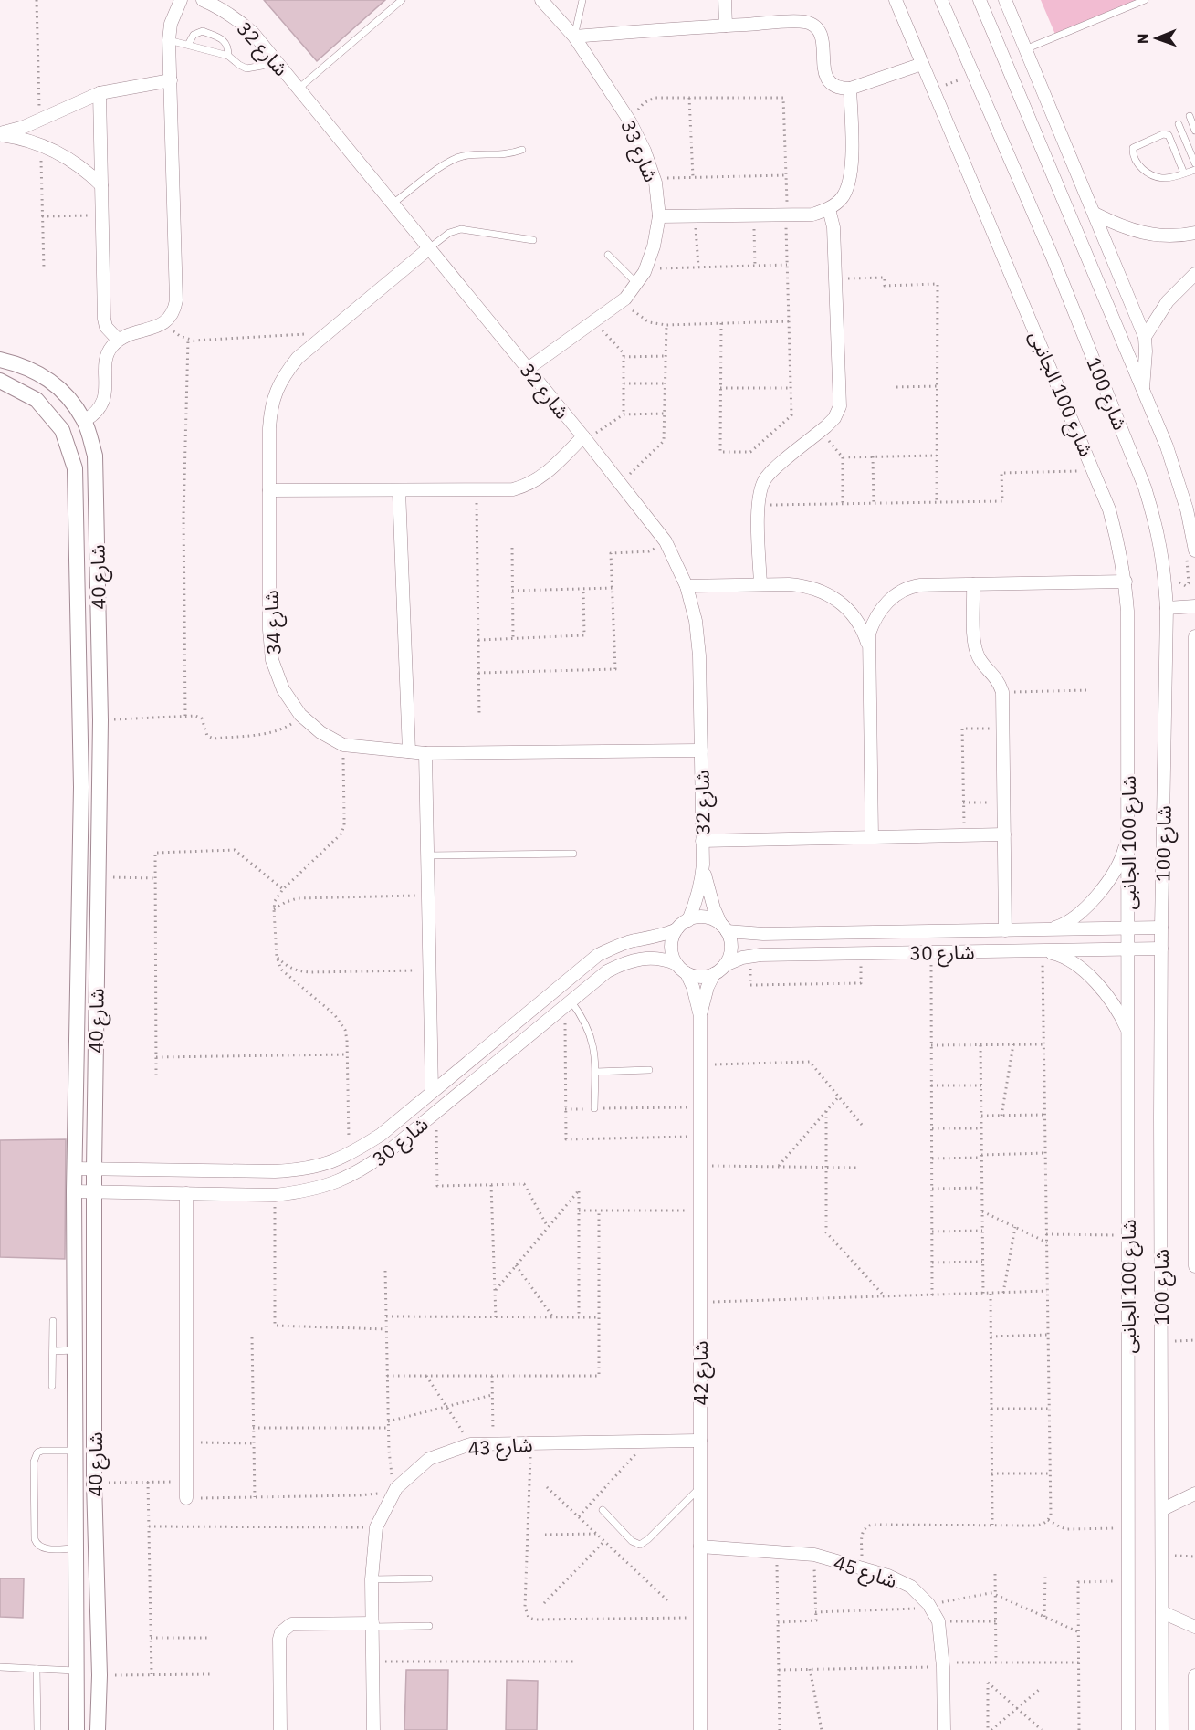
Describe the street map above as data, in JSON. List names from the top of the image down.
{
  "streets": {
    "street": [
      "شارع 32",
      "شارع 33",
      "شارع 100 الجانبى",
      "شارع 100",
      "شارع 40",
      "شارع 34",
      "شارع 30",
      "شارع 42",
      "شارع 43",
      "شارع 45"
    ]
  },
  "crossings": [
    ["شارع 32", "شارع 33"],
    ["شارع 32", "شارع 34"],
    ["شارع 32", "شارع 30"],
    ["شارع 32", "شارع 42"],
    ["شارع 100 الجانبى", "شارع 30"],
    ["شارع 100", "شارع 30"],
    ["شارع 40", "شارع 30"],
    ["شارع 30", "شارع 42"],
    ["شارع 42", "شارع 43"],
    ["شارع 42", "شارع 45"]
  ],
  "north": "left"
}
